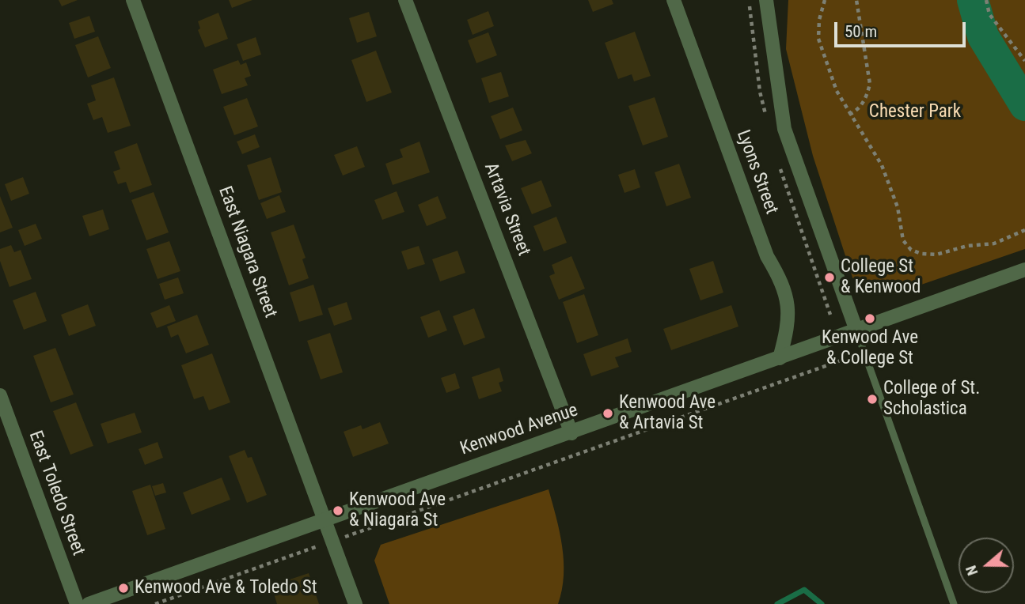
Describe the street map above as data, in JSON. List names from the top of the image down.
{
  "streets": {
    "street": [
      "Lyons Street",
      "Artavia Street",
      "East Niagara Street",
      "Kenwood Avenue",
      "East Toledo Street"
    ]
  },
  "crossings": [
    ["Lyons Street", "Kenwood Avenue"],
    ["Artavia Street", "Kenwood Avenue"],
    ["East Niagara Street", "Kenwood Avenue"]
  ],
  "parks": ["Chester Park"],
  "places": [
    "College St & Kenwood",
    "Kenwood Ave & College St",
    "College of St. Scholastica",
    "Kenwood Ave & Artavia St",
    "Kenwood Ave & Niagara St",
    "Kenwood Ave & Toledo St"
  ],
  "scale_bar": "50 m",
  "north": "left"
}
